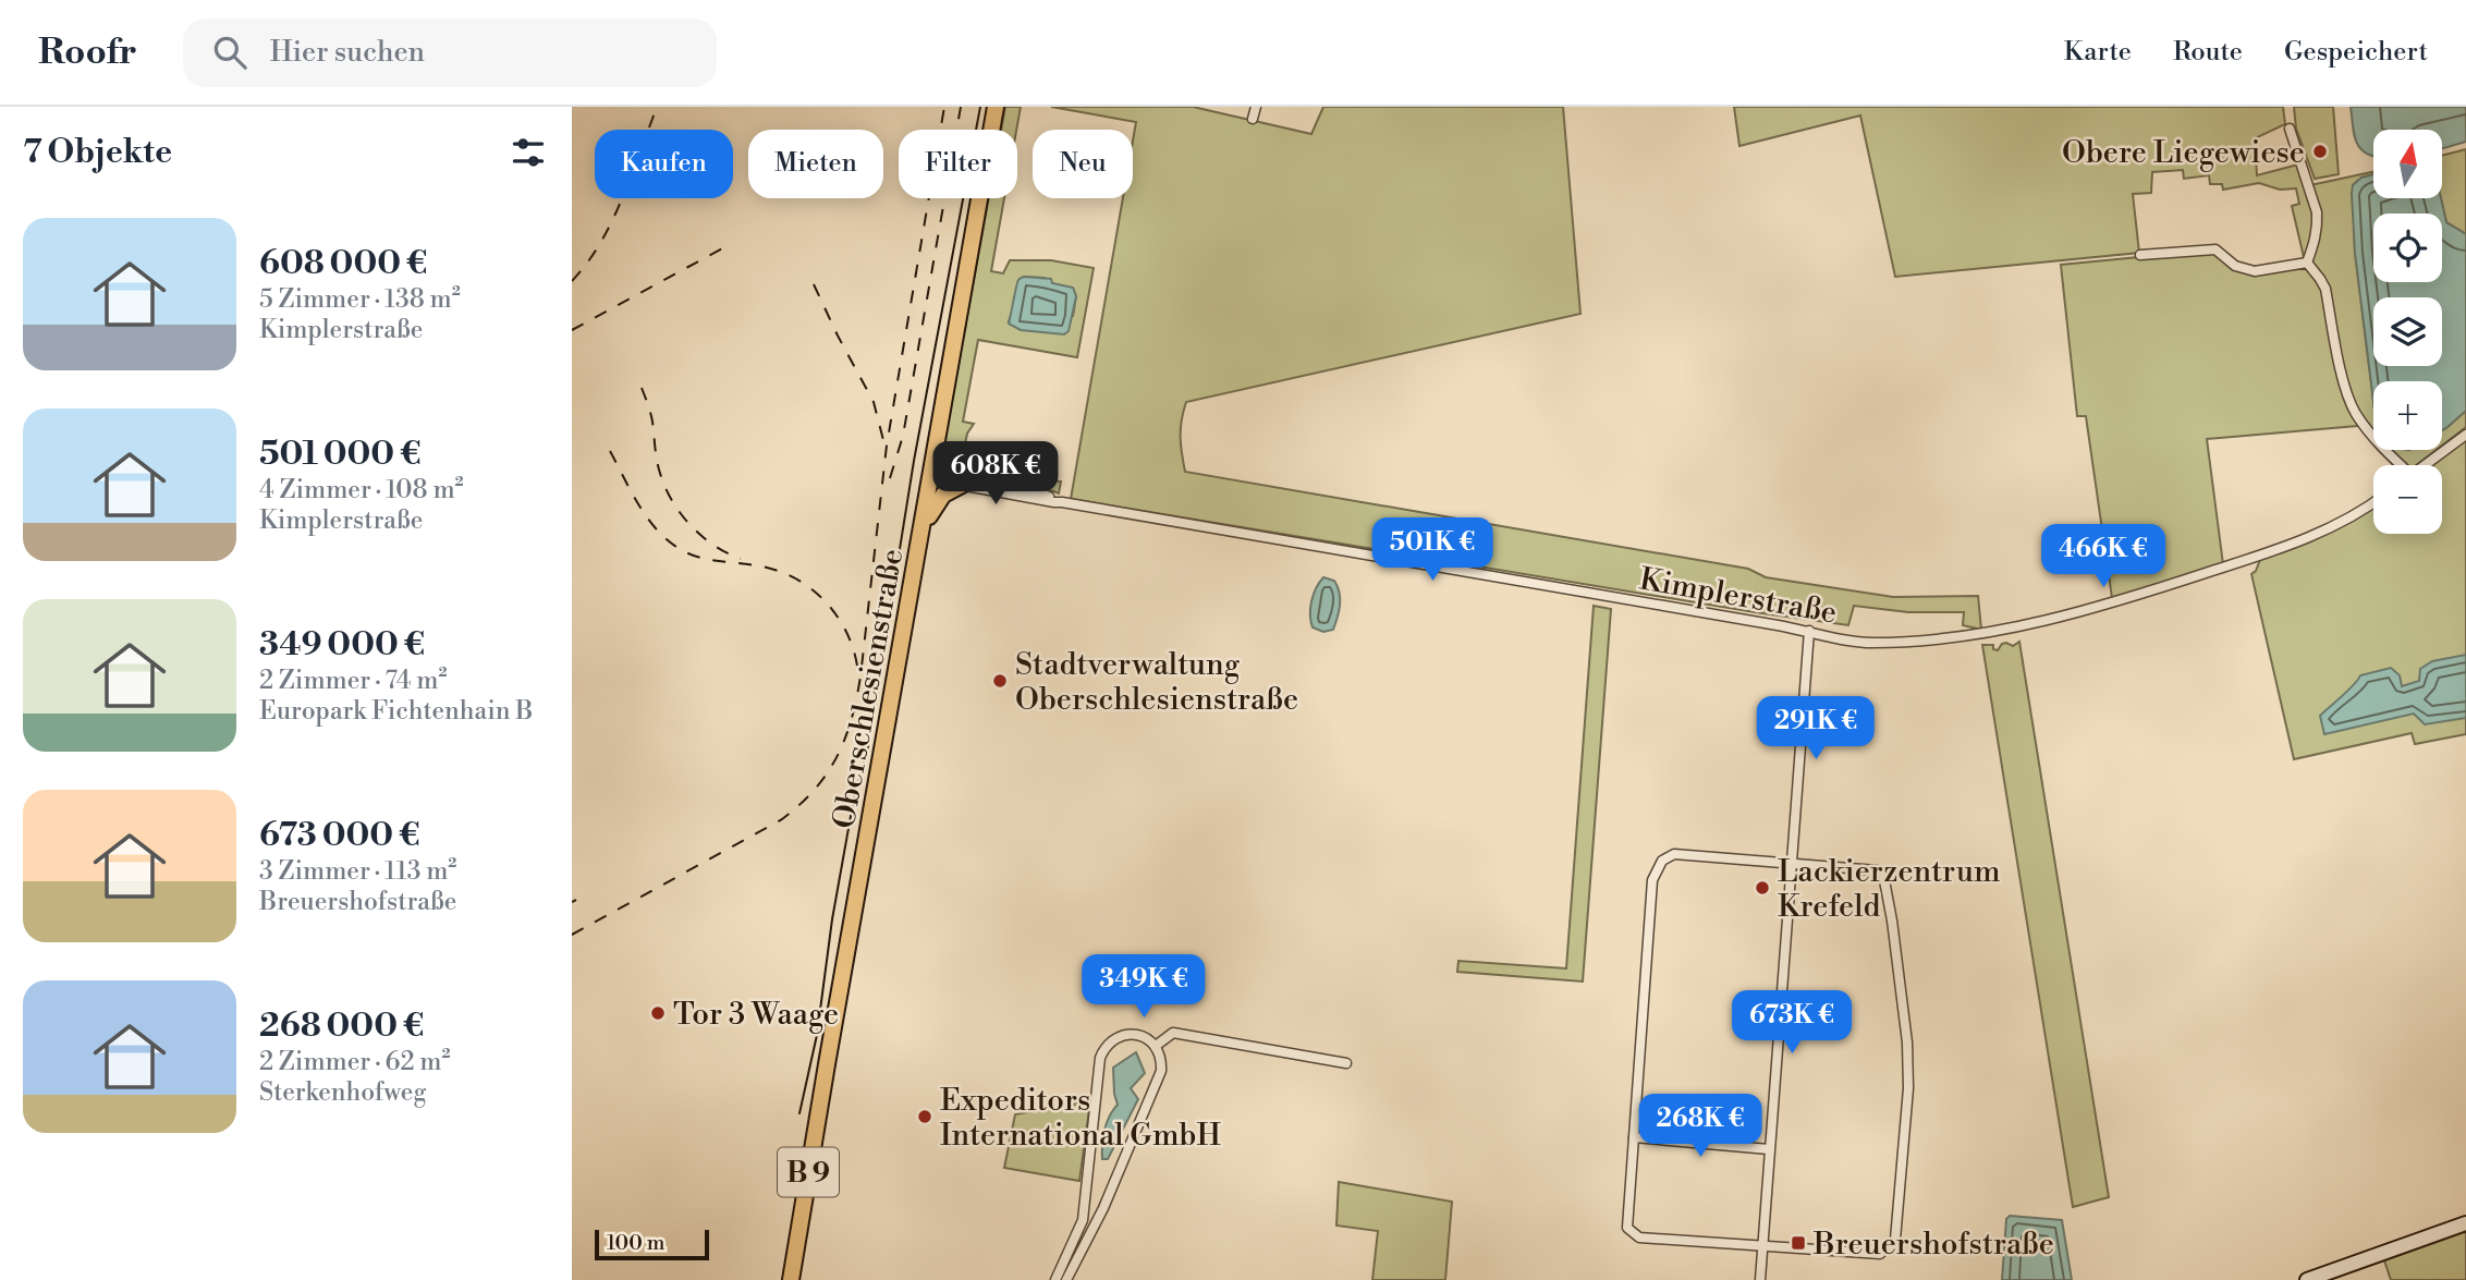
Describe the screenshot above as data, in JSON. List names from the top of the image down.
{
  "streets": {
    "main road": ["Oberschlesienstraße", "B 9"],
    "street": ["Kimplerstraße"]
  },
  "crossings": [
    ["Kimplerstraße", "Oberschlesienstraße"],
    ["Kimplerstraße", "B 9"],
    ["Oberschlesienstraße", "B 9"]
  ],
  "places": {
    "other": [
      "Obere Liegewiese",
      "Stadtverwaltung Oberschlesienstraße",
      "Lackierzentrum Krefeld",
      "Tor 3 Waage",
      "Expeditors International GmbH"
    ],
    "transit": ["Breuershofstraße"]
  },
  "scale_bar": "100 m",
  "north": "top",
  "page": {
    "header": "Roofr",
    "search": "Hier suchen",
    "nav": ["Karte", "Route", "Gespeichert"],
    "heading": "7 Objekte",
    "map_buttons": ["+", "−"],
    "chip": [
      "Kaufen",
      "Mieten",
      "Filter",
      "Neu"
    ],
    "list": [
      {
        "name": "608 000 €",
        "note": "5 Zimmer · 138 m² · Kimplerstraße"
      },
      {
        "name": "501 000 €",
        "note": "4 Zimmer · 108 m² · Kimplerstraße"
      },
      {
        "name": "349 000 €",
        "note": "2 Zimmer · 74 m² · Europark Fichtenhain B"
      },
      {
        "name": "673 000 €",
        "note": "3 Zimmer · 113 m² · Breuershofstraße"
      },
      {
        "name": "268 000 €",
        "note": "2 Zimmer · 62 m² · Sterkenhofweg"
      }
    ],
    "price": [
      "608K €",
      "501K €",
      "466K €",
      "291K €",
      "349K €",
      "673K €",
      "268K €"
    ],
    "scale": "100 m"
  }
}
